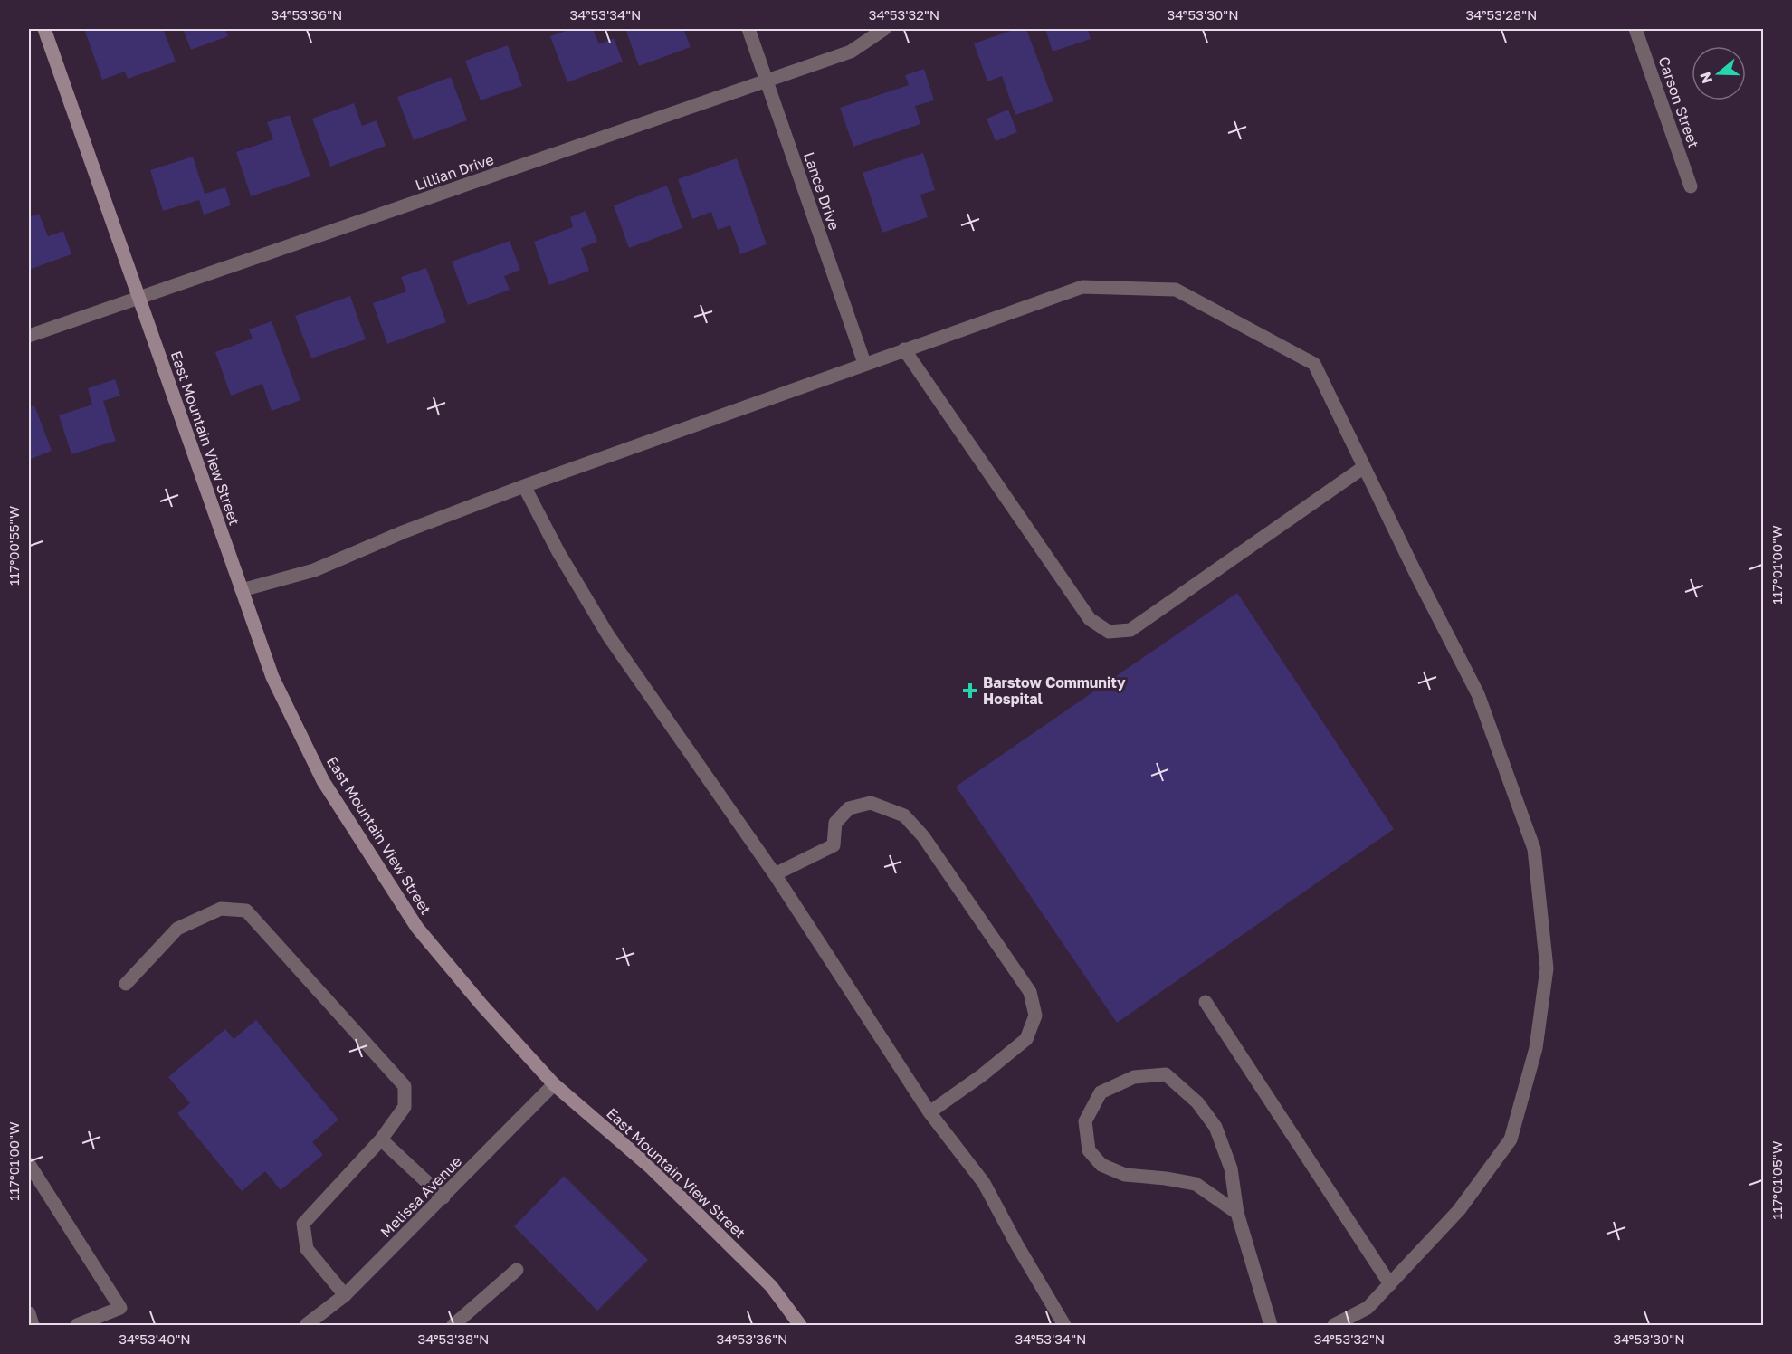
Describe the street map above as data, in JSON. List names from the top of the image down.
{
  "streets": {
    "main road": ["East Mountain View Street"],
    "street": [
      "Carson Street",
      "Lillian Drive",
      "Lance Drive",
      "Melissa Avenue"
    ]
  },
  "crossings": [
    ["Lillian Drive", "Lance Drive"],
    ["Lillian Drive", "East Mountain View Street"],
    ["East Mountain View Street", "Melissa Avenue"]
  ],
  "places": {
    "health": ["Barstow Community Hospital"]
  },
  "north": "left",
  "coordinates": [
    "34°53'36\"N",
    "34°53'34\"N",
    "34°53'32\"N",
    "34°53'30\"N",
    "34°53'28\"N",
    "117°00'55\"W",
    "117°01'00\"W",
    "117°01'05\"W",
    "34°53'40\"N",
    "34°53'38\"N"
  ]
}
